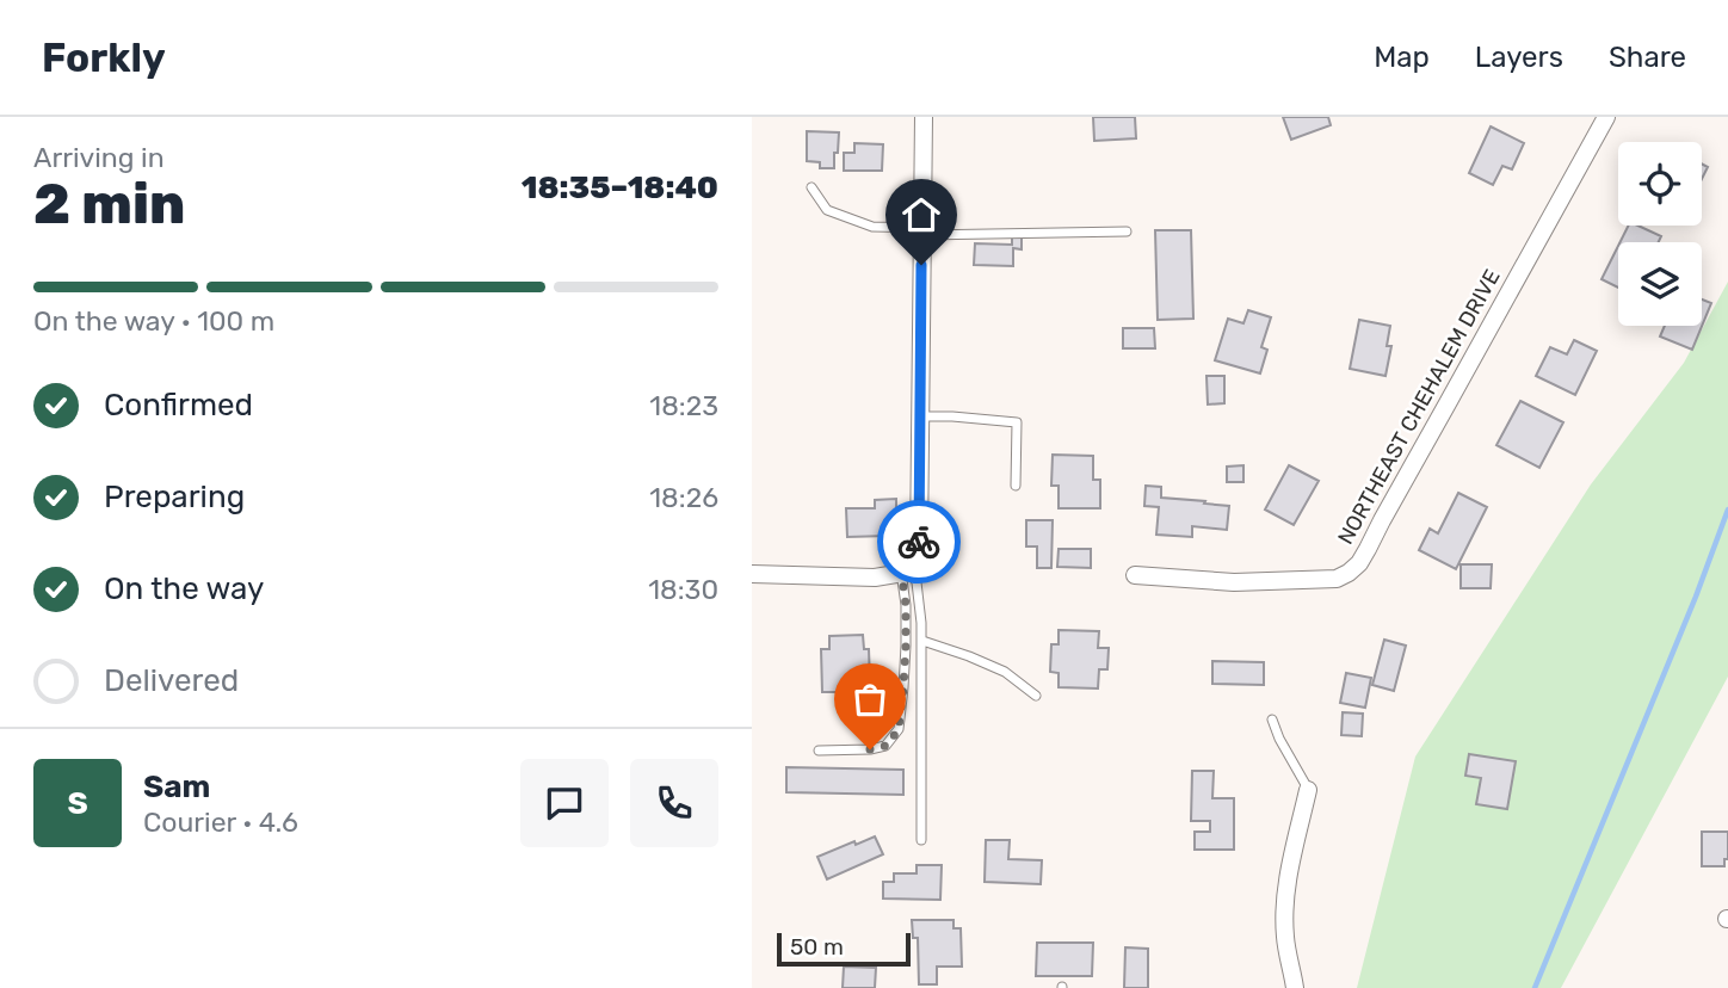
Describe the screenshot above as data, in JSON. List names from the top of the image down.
{
  "streets": {
    "street": ["NORTHEAST CHEHALEM DRIVE"]
  },
  "scale_bar": "50 m",
  "page": {
    "header": "Forkly",
    "nav": ["Map", "Layers", "Share"],
    "heading": ["2 min", "Arriving in", "18:35–18:40"],
    "panel": ["Sam", "Courier · 4.6"],
    "bar": "On the way · 100 m",
    "list": [
      ["Confirmed", "18:23"],
      ["Preparing", "18:26"],
      ["On the way", "18:30"],
      "Delivered"
    ],
    "round": "S",
    "scale": "50 m"
  }
}
